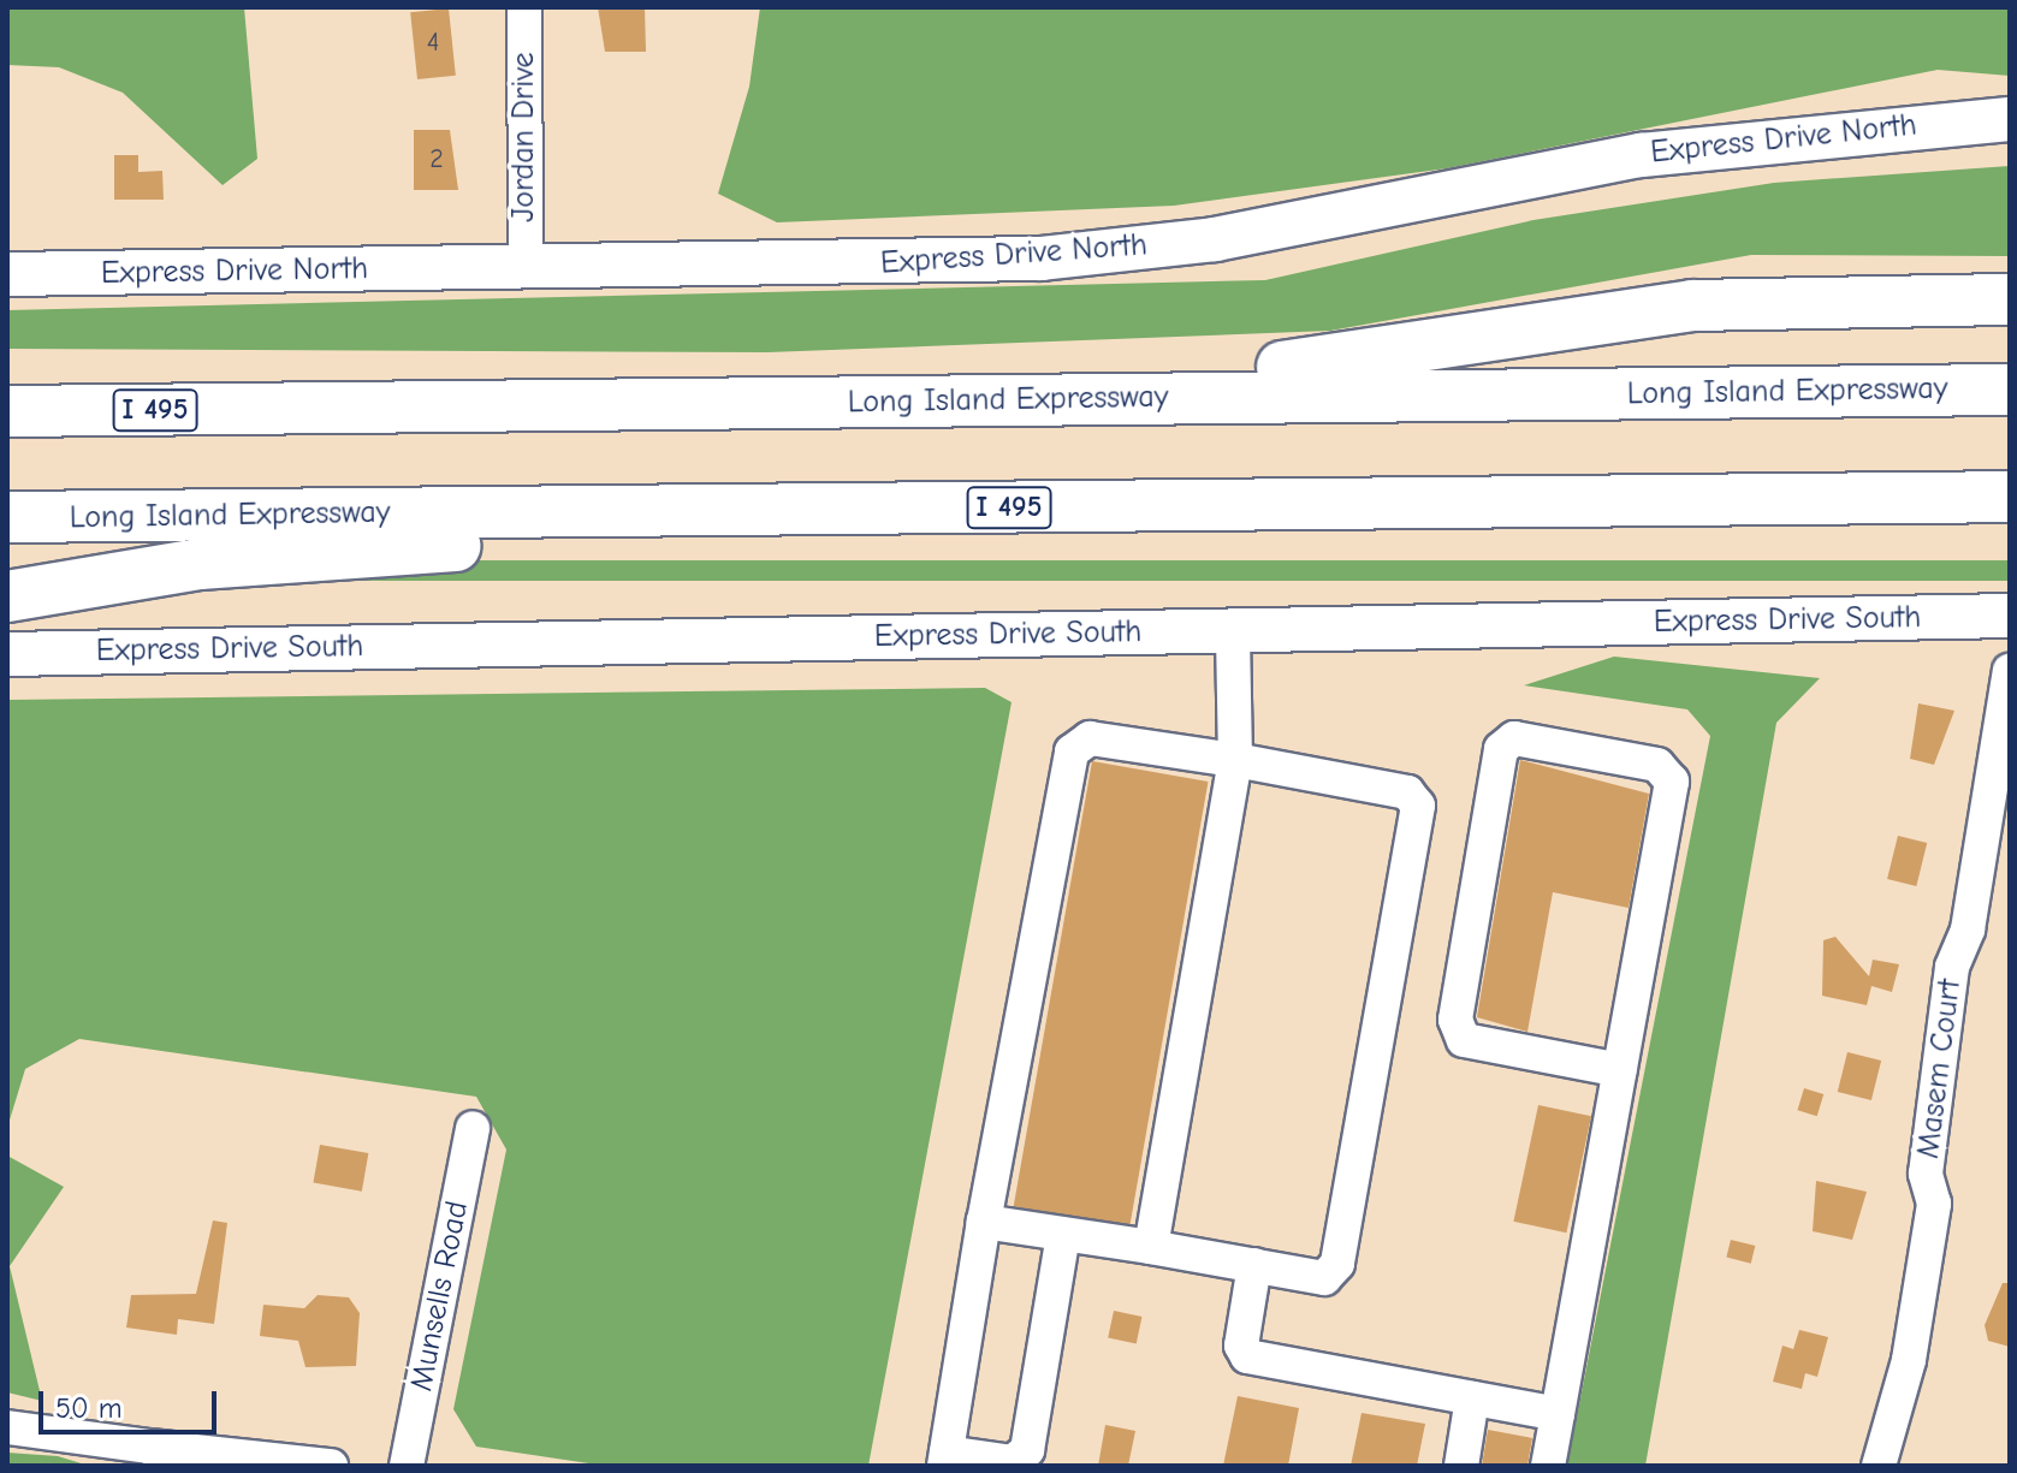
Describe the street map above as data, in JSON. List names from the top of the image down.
{
  "streets": {
    "highway": ["Long Island Expressway", "I 495"],
    "main road": ["Express Drive North", "Express Drive South"],
    "street": ["Jordan Drive", "Masem Court", "Munsells Road"]
  },
  "crossings": [
    ["Jordan Drive", "Express Drive North"]
  ],
  "house_numbers": ["4", "2"],
  "scale_bar": "50 m"
}
